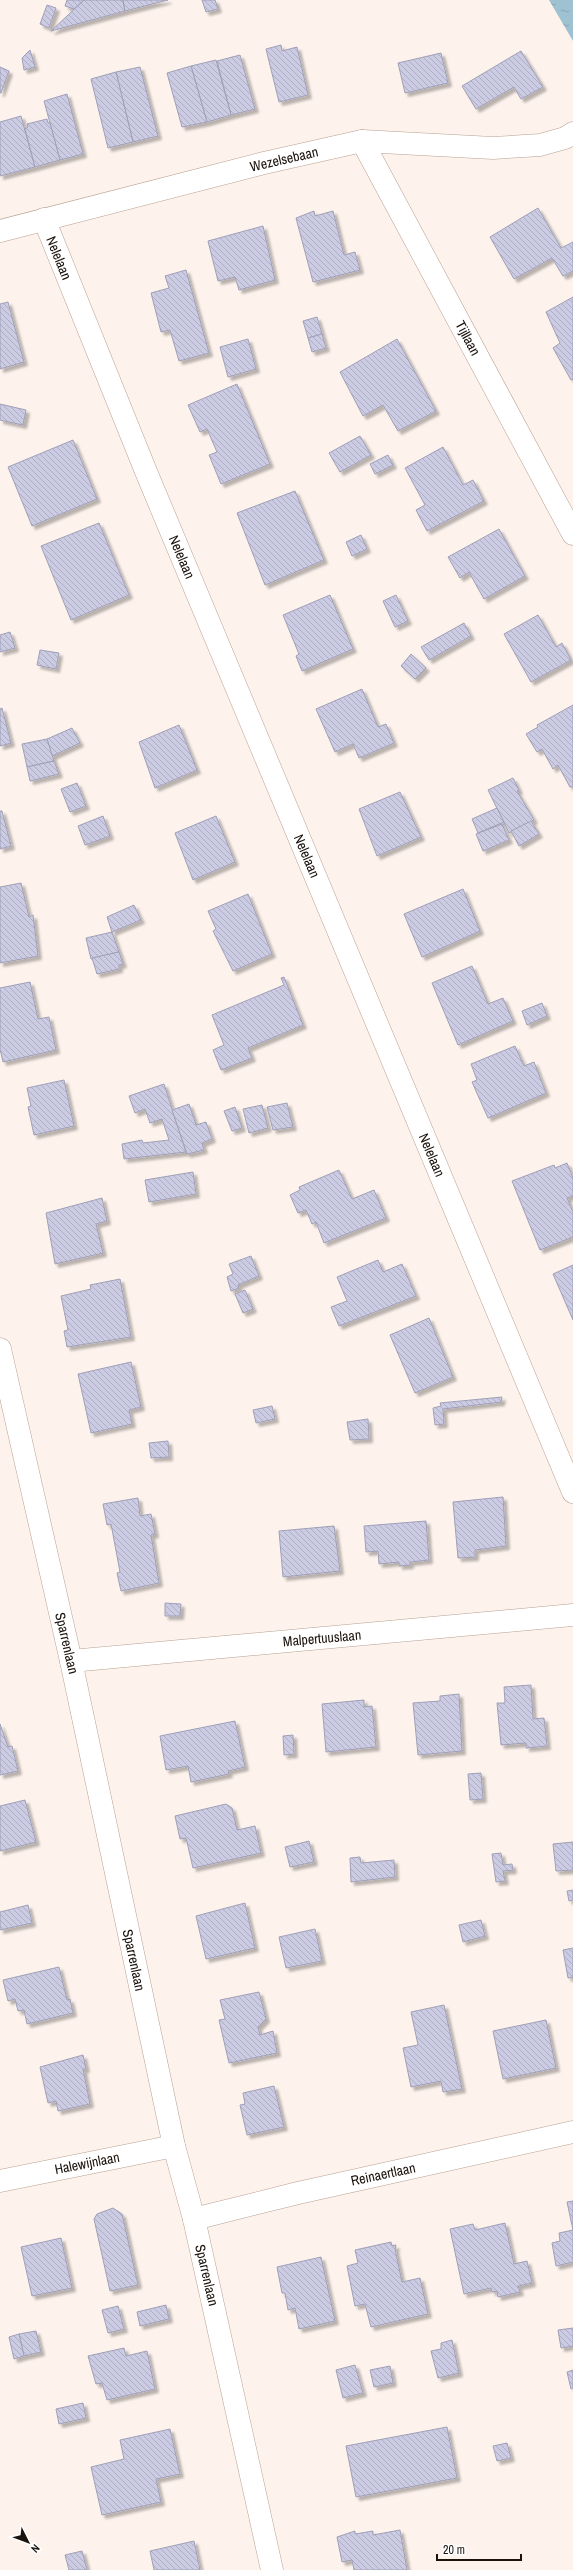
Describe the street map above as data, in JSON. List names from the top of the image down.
{
  "streets": {
    "street": [
      "Wezelsebaan",
      "Nelelaan",
      "Tijllaan",
      "Malpertuuslaan",
      "Sparrenlaan",
      "Halewijnlaan",
      "Reinaertlaan"
    ]
  },
  "crossings": [
    ["Wezelsebaan", "Nelelaan"],
    ["Wezelsebaan", "Tijllaan"],
    ["Malpertuuslaan", "Sparrenlaan"],
    ["Sparrenlaan", "Halewijnlaan"],
    ["Sparrenlaan", "Reinaertlaan"]
  ],
  "scale_bar": "20 m",
  "north": "bottom right"
}
